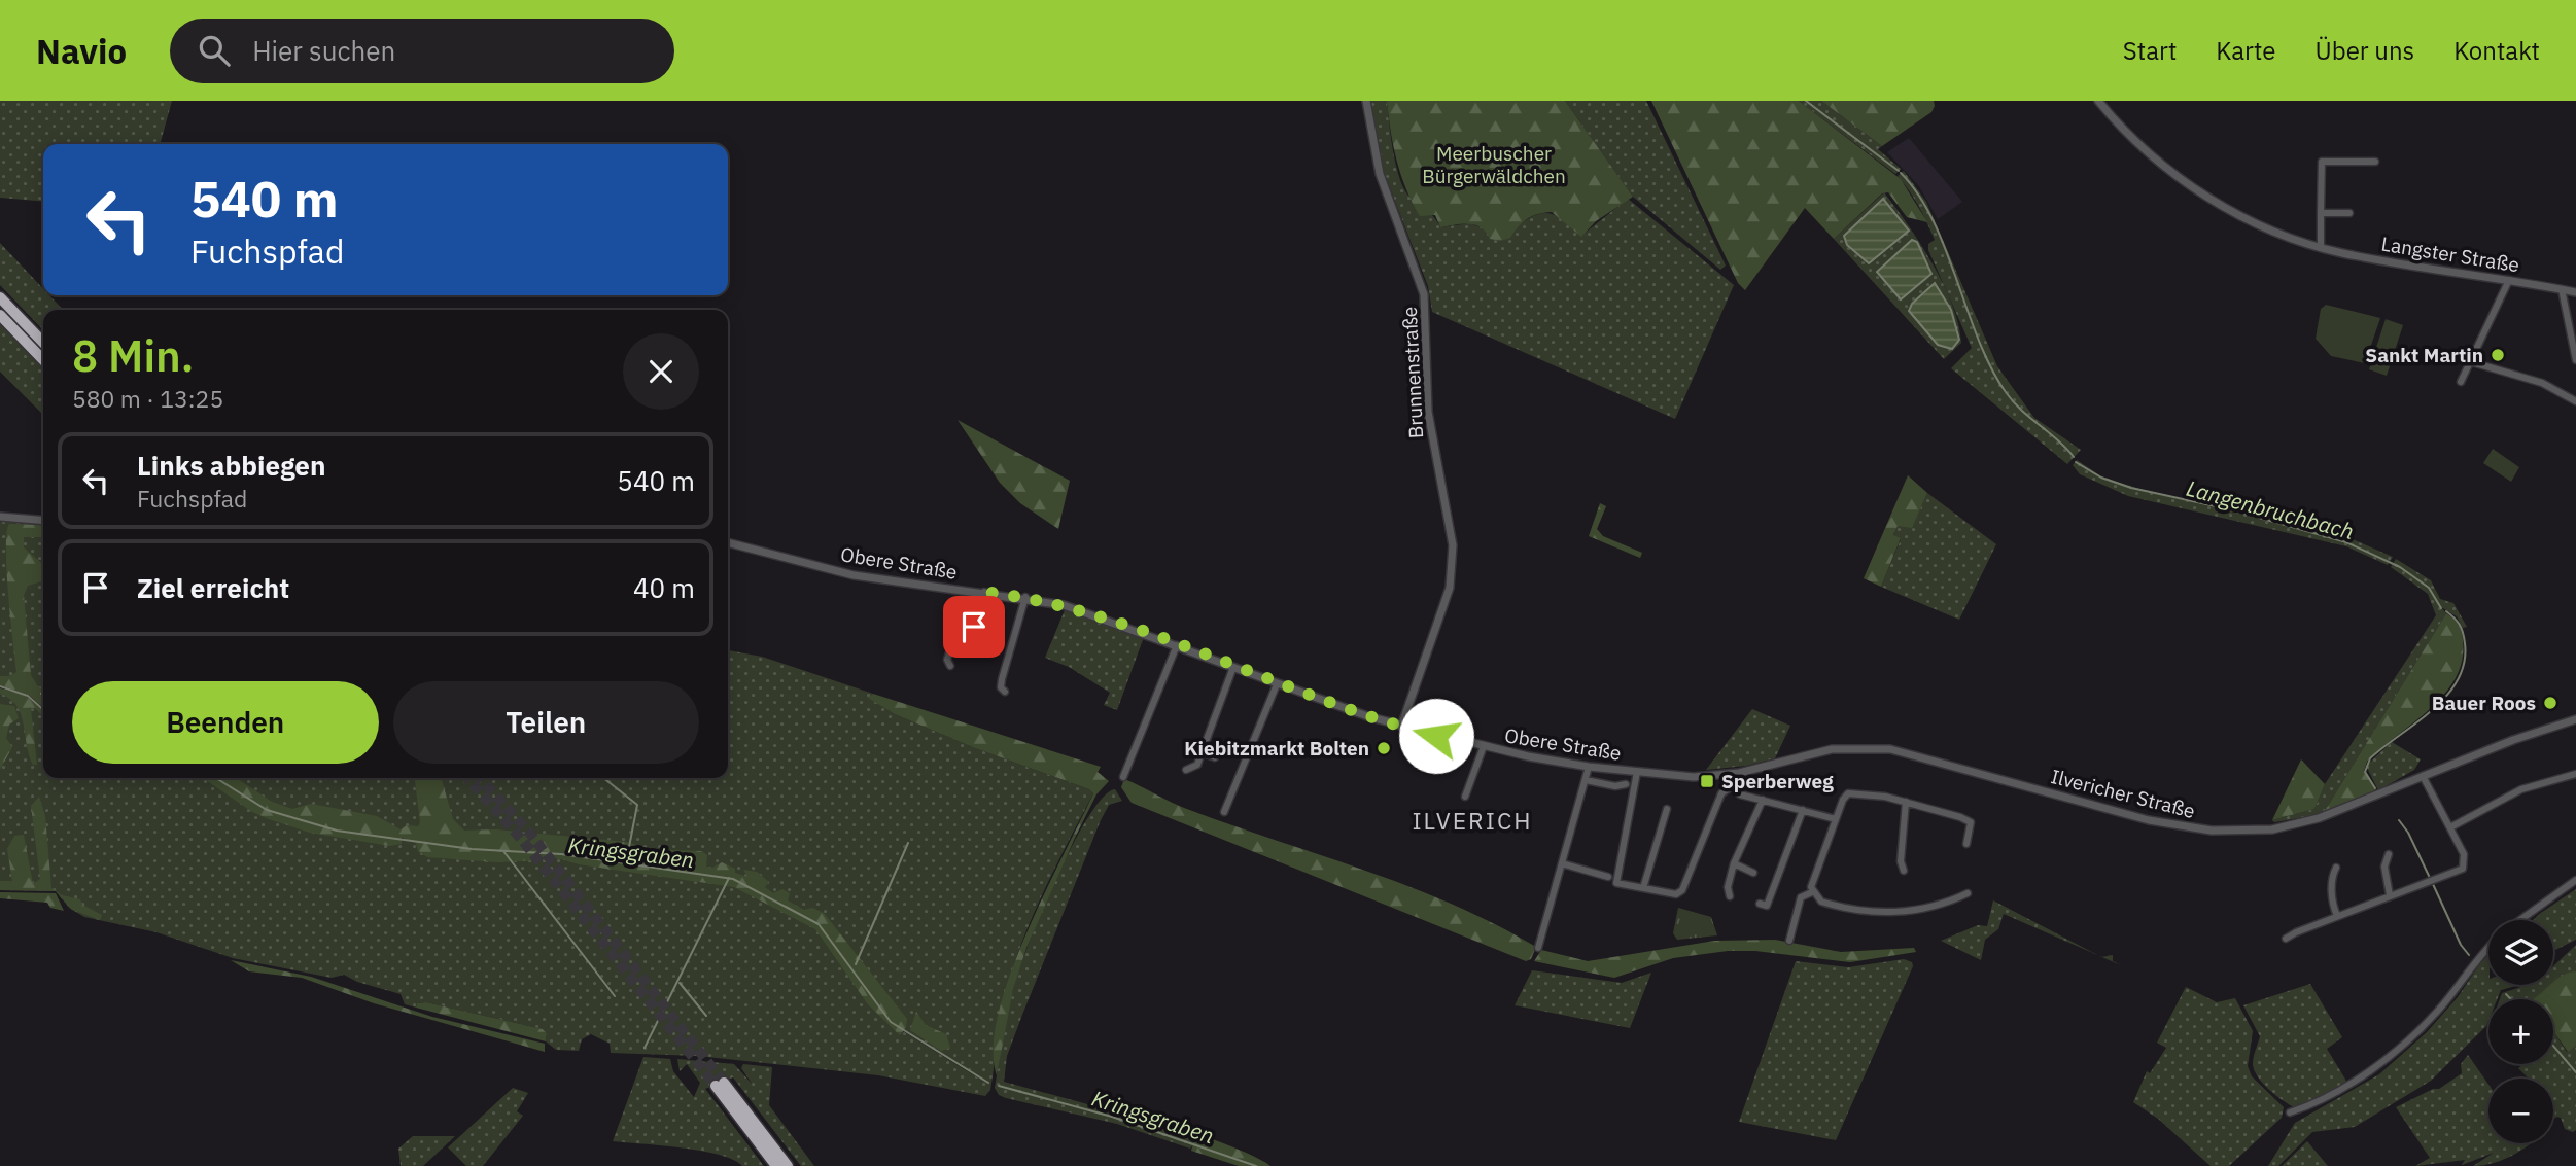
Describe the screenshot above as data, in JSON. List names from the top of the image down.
{
  "streets": {
    "street": [
      "Langster Straße",
      "Brunnenstraße",
      "Obere Straße",
      "Ilvericher Straße"
    ]
  },
  "crossings": [
    ["Brunnenstraße", "Obere Straße"],
    ["Obere Straße", "Ilvericher Straße"]
  ],
  "districts": ["ILVERICH"],
  "water": ["Langenbruchbach", "Kringsgraben"],
  "parks": ["Meerbuscher Bürgerwäldchen"],
  "places": {
    "other": ["Sankt Martin", "Bauer Roos", "Kiebitzmarkt Bolten"],
    "transit": ["Sperberweg"]
  },
  "page": {
    "header": "Navio",
    "search": "Hier suchen",
    "nav": [
      "Start",
      "Karte",
      "Über uns",
      "Kontakt"
    ],
    "turn": ["540 m", "Fuchspfad"],
    "heading": ["8 Min.", "580 m · 13:25"],
    "list": [
      {
        "name": "Links abbiegen",
        "note": "Fuchspfad",
        "value": "540 m"
      },
      {
        "name": "Ziel erreicht",
        "value": "40 m"
      }
    ],
    "buttons": ["Beenden", "Teilen"],
    "map_buttons": ["+", "−"]
  }
}
